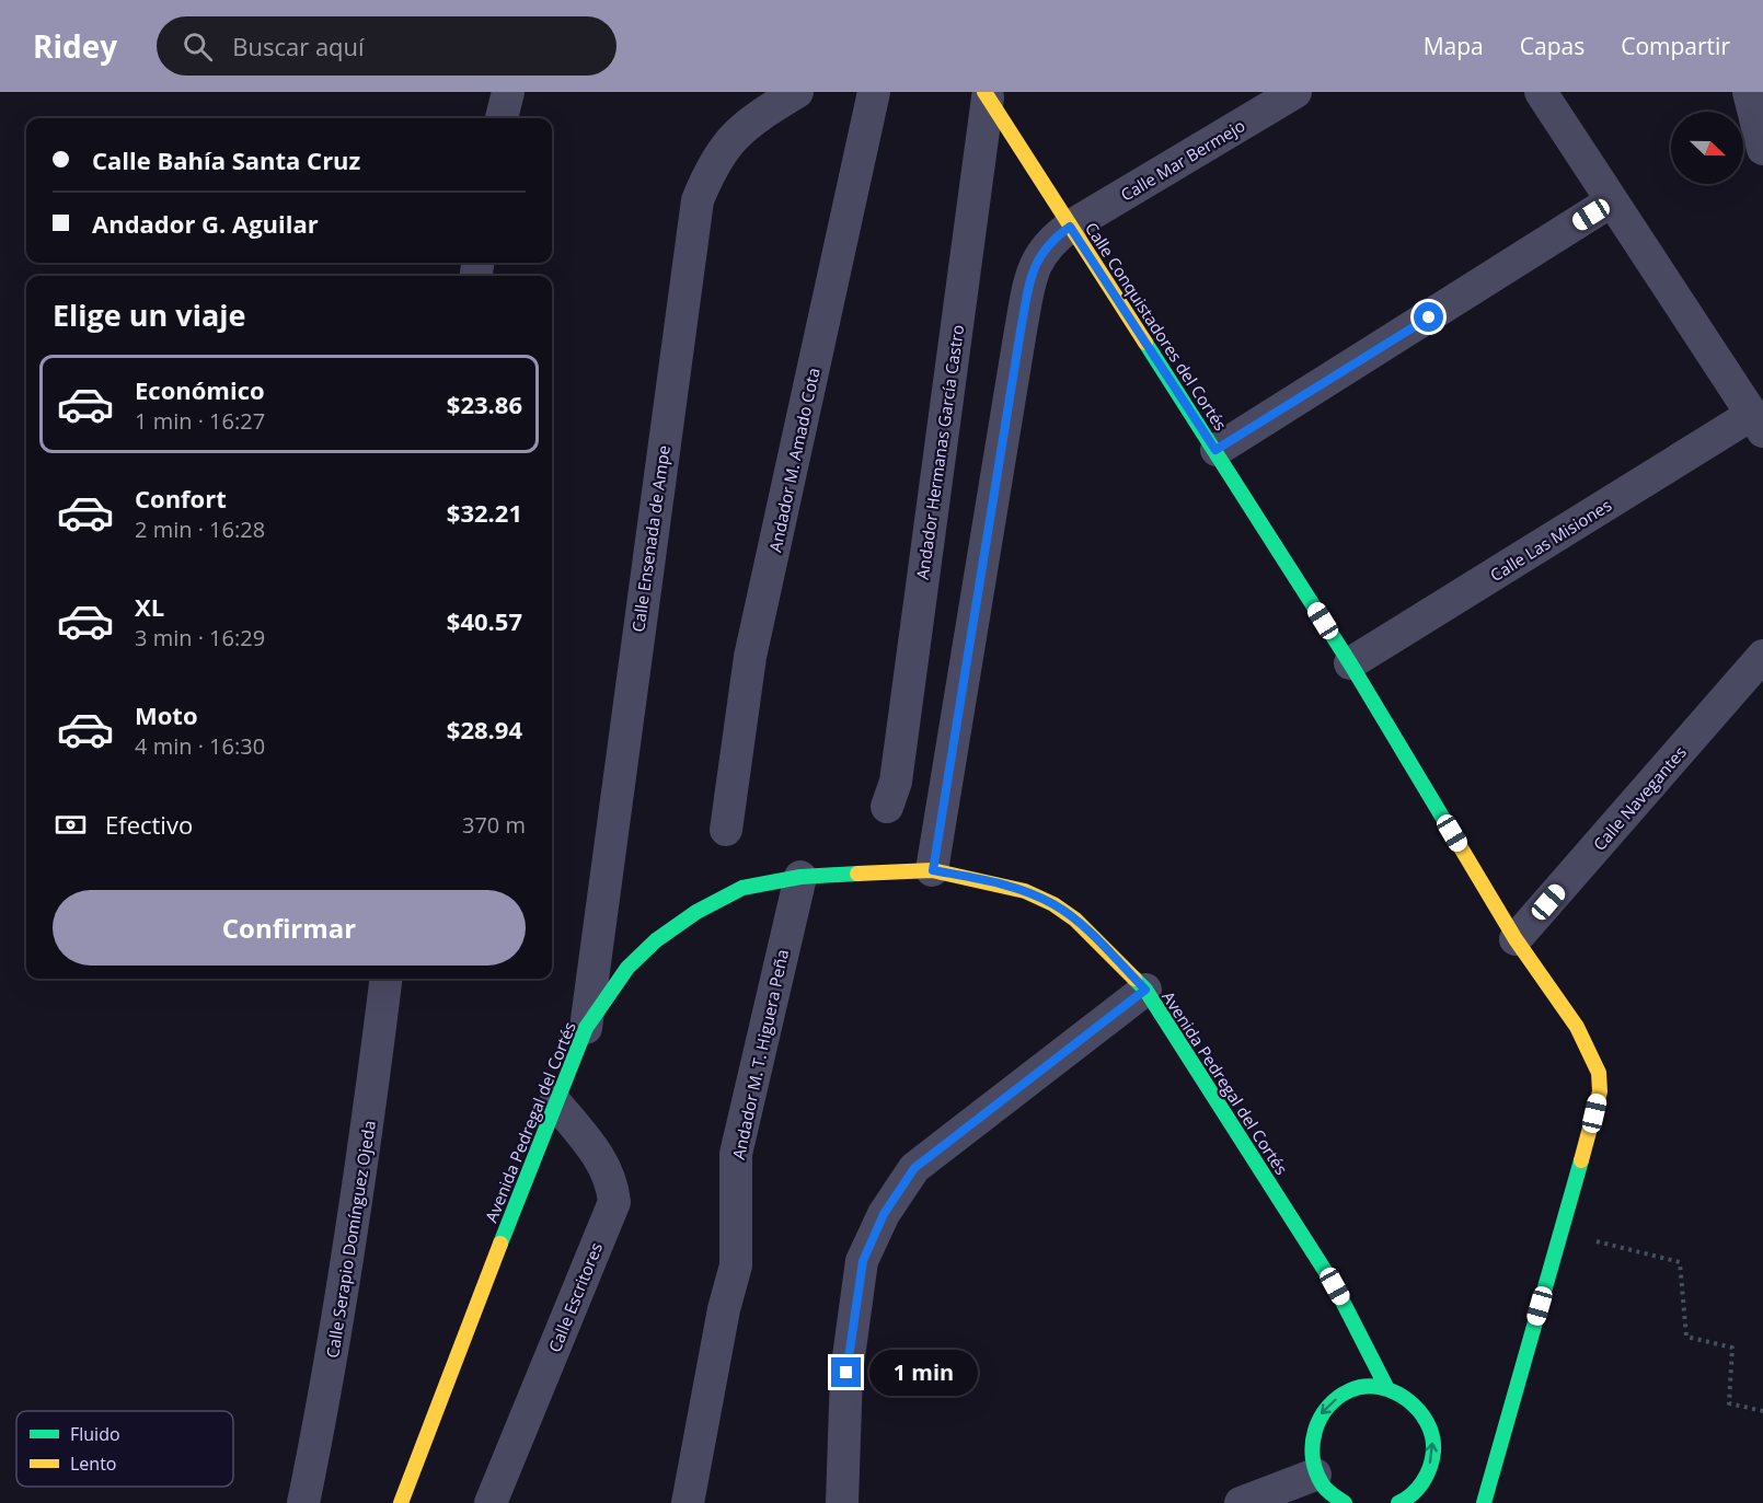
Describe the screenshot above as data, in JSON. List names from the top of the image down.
{
  "streets": {
    "street": [
      "Calle Mar Bermejo",
      "Calle Conquistadores del Cortés",
      "Andador Hermanas García Castro",
      "Andador M. Amado Cota",
      "Calle Ensenada de Ampe",
      "Calle Las Misiones",
      "Calle Navegantes",
      "Andador M. T. Higuera Peña",
      "Avenida Pedregal del Cortés",
      "Calle Serapio Domínguez Ojeda",
      "Calle Escritores"
    ]
  },
  "crossings": [
    ["Calle Mar Bermejo", "Calle Conquistadores del Cortés"],
    ["Calle Mar Bermejo", "Avenida Pedregal del Cortés"],
    ["Calle Conquistadores del Cortés", "Andador Hermanas García Castro"],
    ["Calle Conquistadores del Cortés", "Calle Las Misiones"],
    ["Calle Conquistadores del Cortés", "Calle Navegantes"],
    ["Calle Ensenada de Ampe", "Avenida Pedregal del Cortés"],
    ["Andador M. T. Higuera Peña", "Avenida Pedregal del Cortés"],
    ["Avenida Pedregal del Cortés", "Calle Escritores"]
  ],
  "legend": ["Fluido", "Lento"],
  "north": "right",
  "page": {
    "header": "Ridey",
    "search": "Buscar aquí",
    "nav": ["Mapa", "Capas", "Compartir"],
    "banner": ["Calle Bahía Santa Cruz", "Andador G. Aguilar"],
    "heading": "Elige un viaje",
    "list": [
      {
        "name": "Económico",
        "note": "1 min · 16:27",
        "value": "$23.86"
      },
      {
        "name": "Confort",
        "note": "2 min · 16:28",
        "value": "$32.21"
      },
      {
        "name": "XL",
        "note": "3 min · 16:29",
        "value": "$40.57"
      },
      {
        "name": "Moto",
        "note": "4 min · 16:30",
        "value": "$28.94"
      }
    ],
    "pay": ["Efectivo", "370 m"],
    "buttons": "Confirmar",
    "bubble": "1 min"
  }
}
